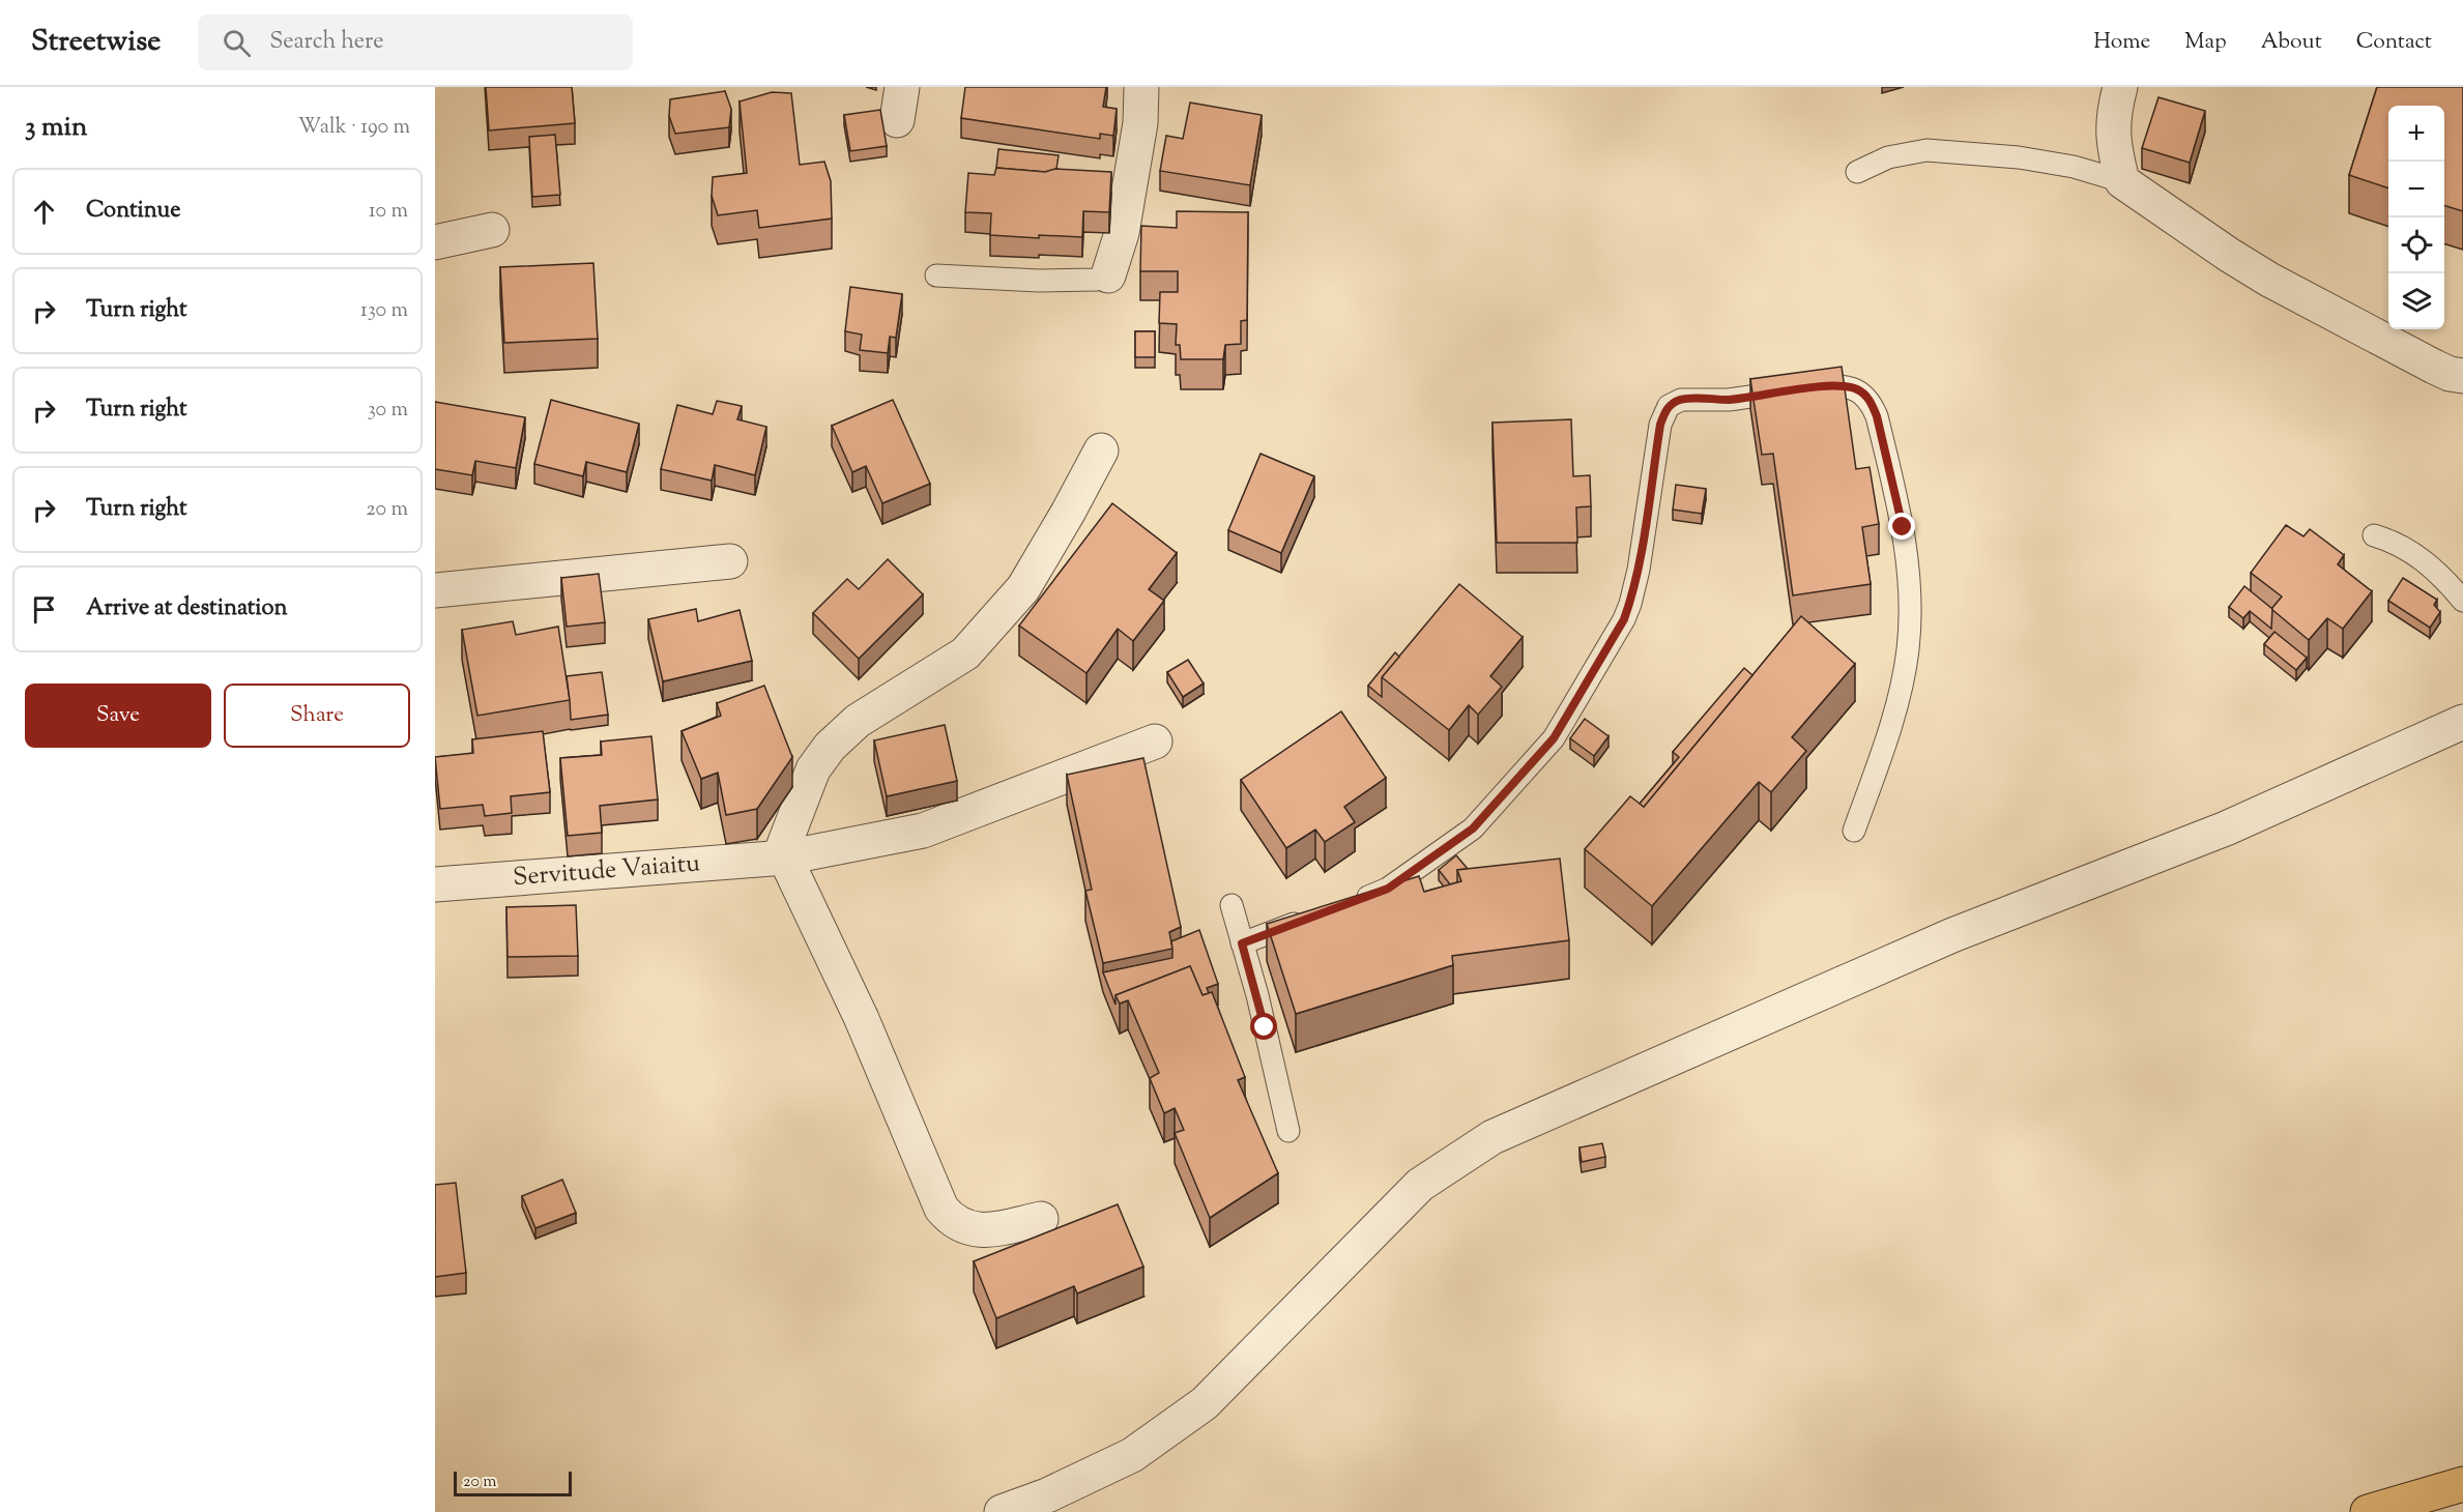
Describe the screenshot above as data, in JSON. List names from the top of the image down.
{
  "streets": {
    "street": ["Servitude Vaiaitu"]
  },
  "scale_bar": "20 m",
  "page": {
    "header": "Streetwise",
    "search": "Search here",
    "nav": [
      "Home",
      "Map",
      "About",
      "Contact"
    ],
    "heading": ["3 min", "Walk · 190 m"],
    "map_buttons": ["+", "−"],
    "list": [
      ["Continue", "10 m"],
      ["Turn right", "130 m"],
      ["Turn right", "30 m"],
      ["Turn right", "20 m"],
      "Arrive at destination"
    ],
    "buttons": ["Save", "Share"],
    "scale": "20 m"
  }
}
